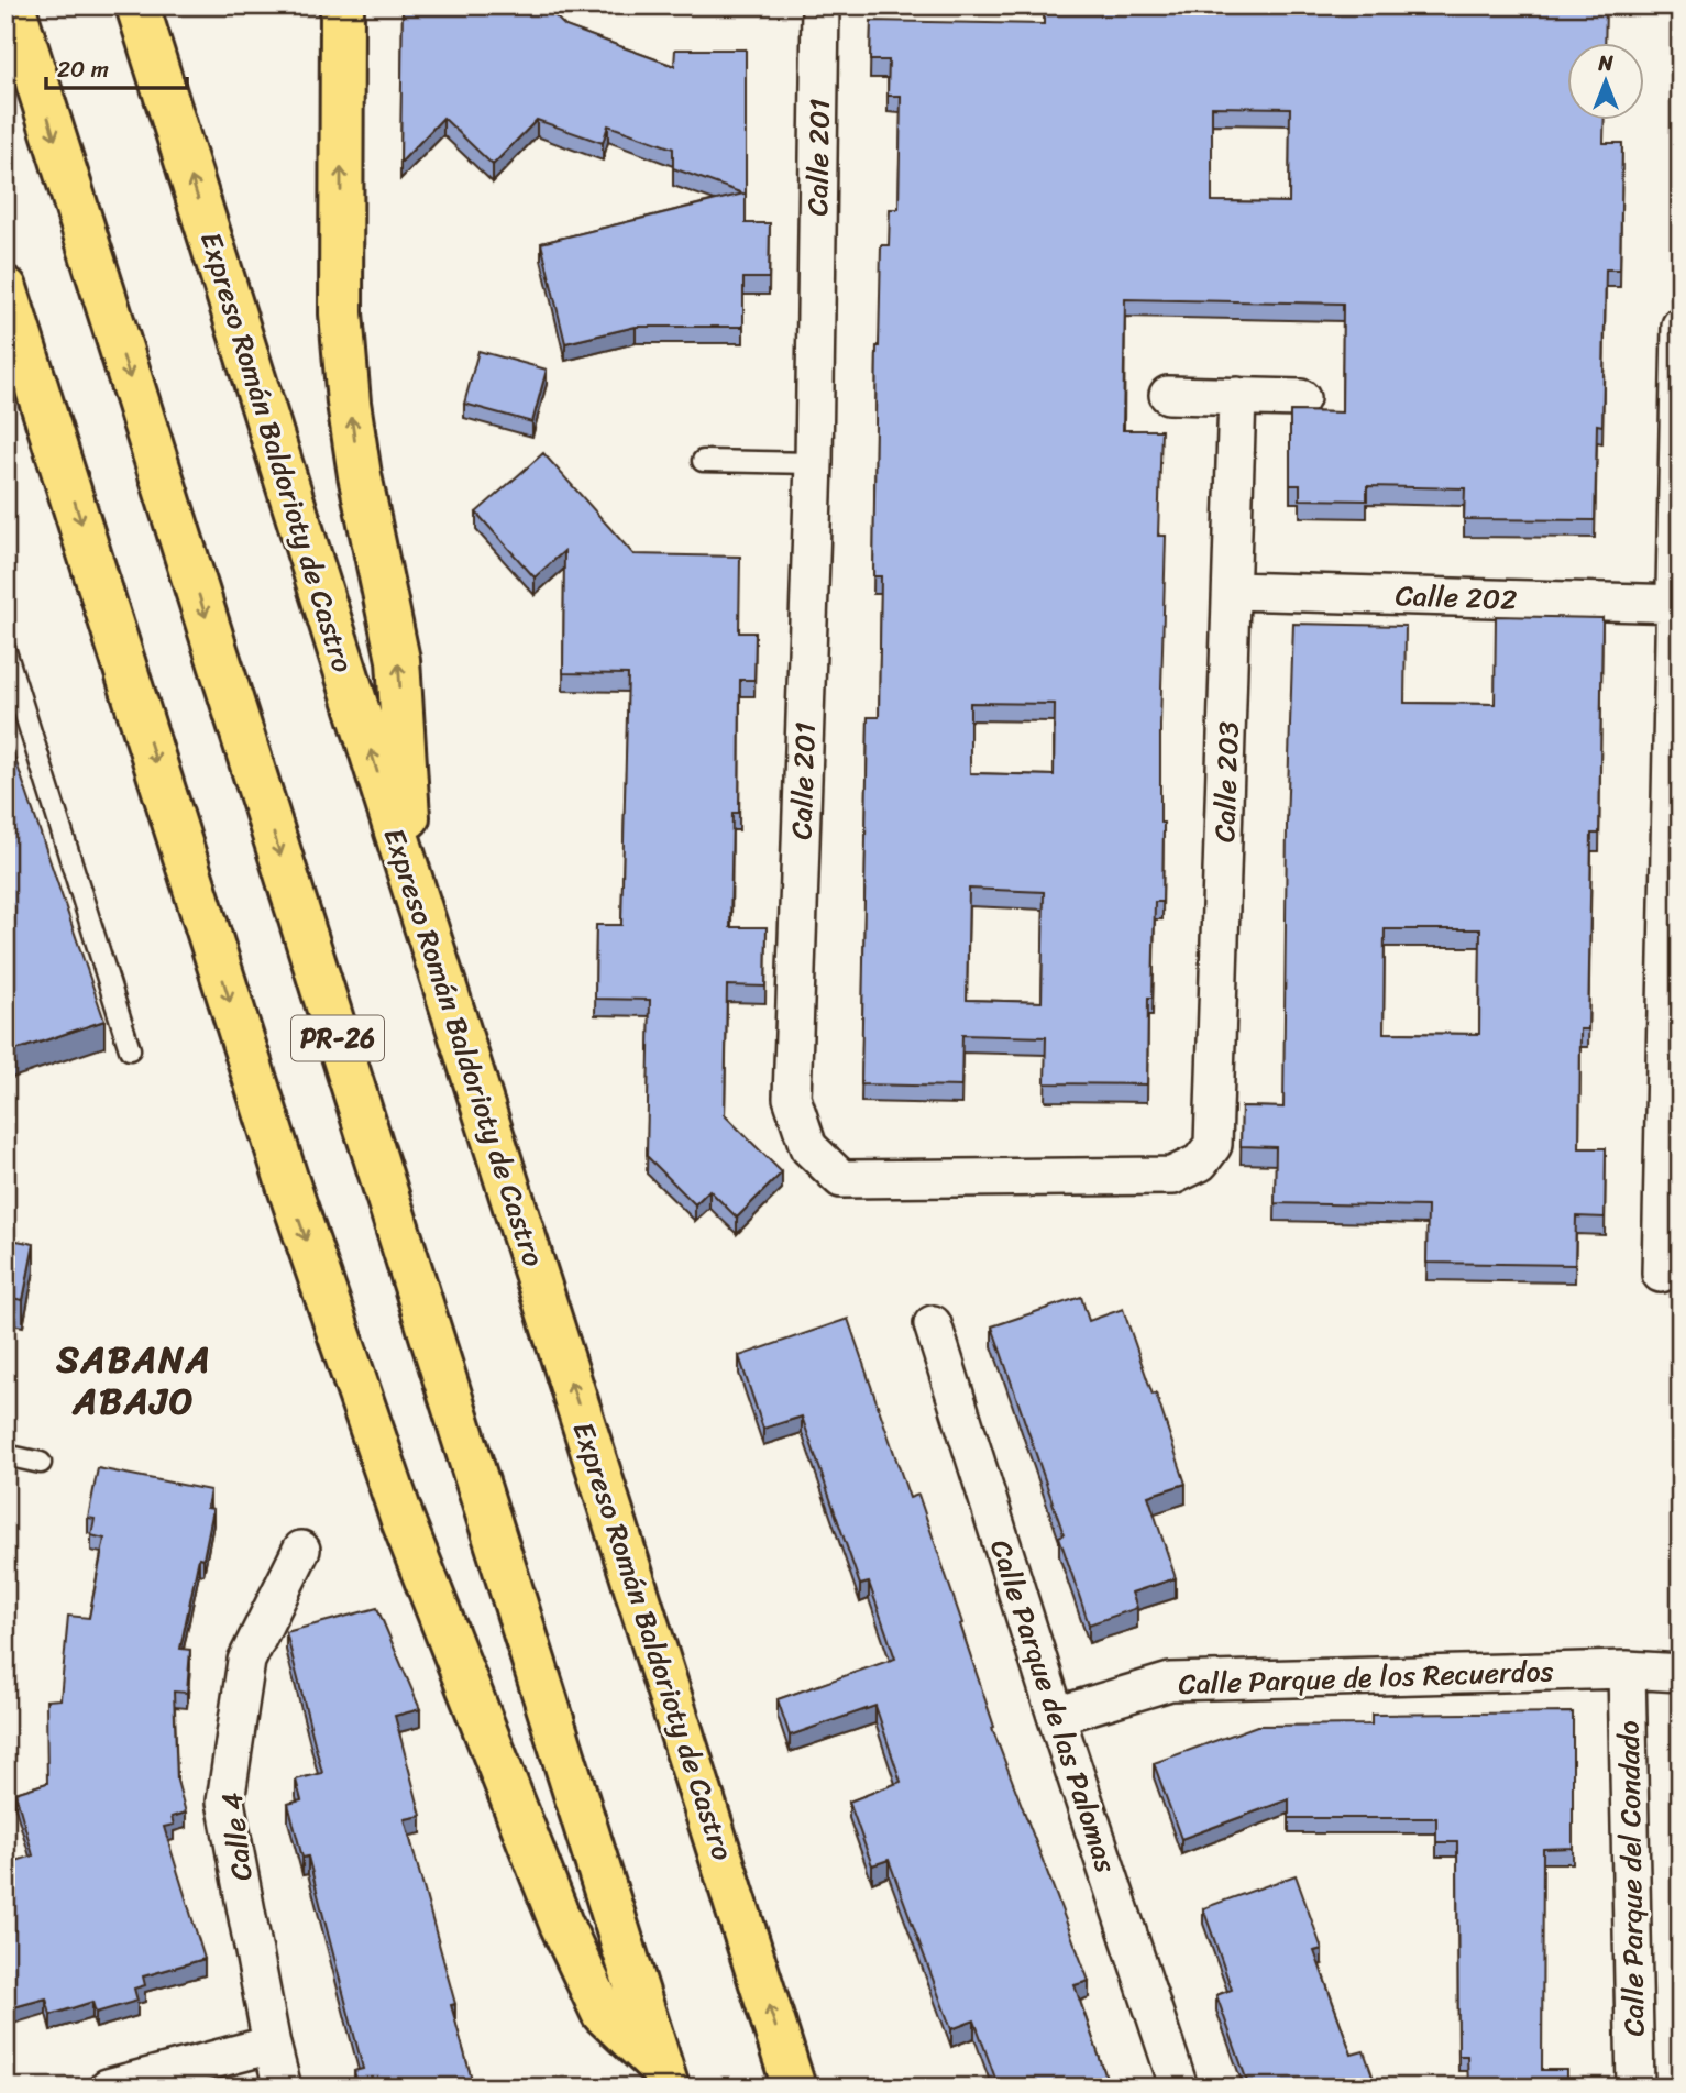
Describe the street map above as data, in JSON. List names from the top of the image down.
{
  "streets": {
    "highway": ["Expreso Román Baldorioty de Castro", "PR-26"],
    "street": [
      "Calle 201",
      "Calle 202",
      "Calle 203",
      "Calle Parque de los Recuerdos",
      "Calle Parque de las Palomas",
      "Calle 4",
      "Calle Parque del Condado"
    ]
  },
  "crossings": [
    ["Calle 201", "Calle 203"],
    ["Calle 202", "Calle 203"],
    ["Calle Parque de los Recuerdos", "Calle Parque de las Palomas"],
    ["Calle Parque de los Recuerdos", "Calle Parque del Condado"]
  ],
  "districts": ["SABANA ABAJO"],
  "scale_bar": "20 m",
  "north": "top"
}
